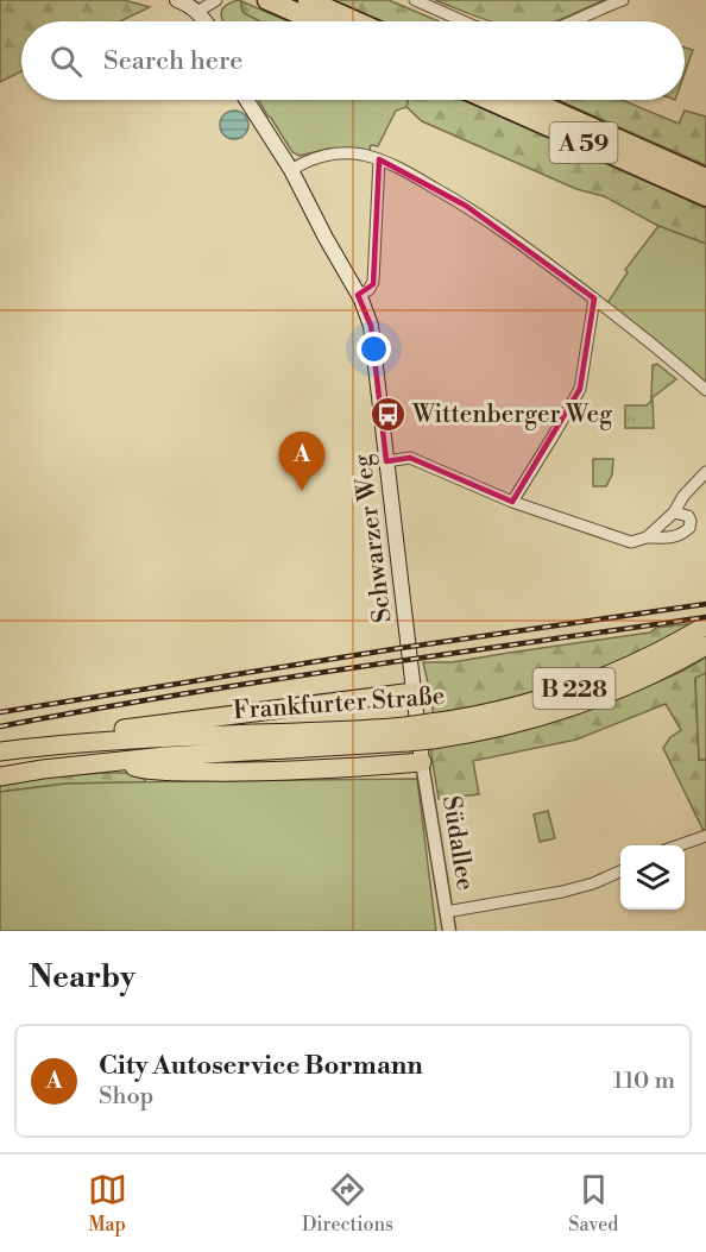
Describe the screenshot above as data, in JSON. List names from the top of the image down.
{
  "streets": {
    "highway": ["A 59", "B 228", "Frankfurter Straße"],
    "main road": ["Schwarzer Weg"],
    "street": ["Südallee"]
  },
  "crossings": [
    ["Schwarzer Weg", "Südallee"]
  ],
  "places": {
    "bus stop": ["Wittenberger Weg"]
  },
  "page": {
    "search": "Search here",
    "pins": "A",
    "heading": "Nearby",
    "list": [
      {
        "mark": "A",
        "name": "City Autoservice Bormann",
        "note": "Shop",
        "value": "110 m"
      }
    ],
    "nav": ["Map", "Directions", "Saved"]
  }
}
